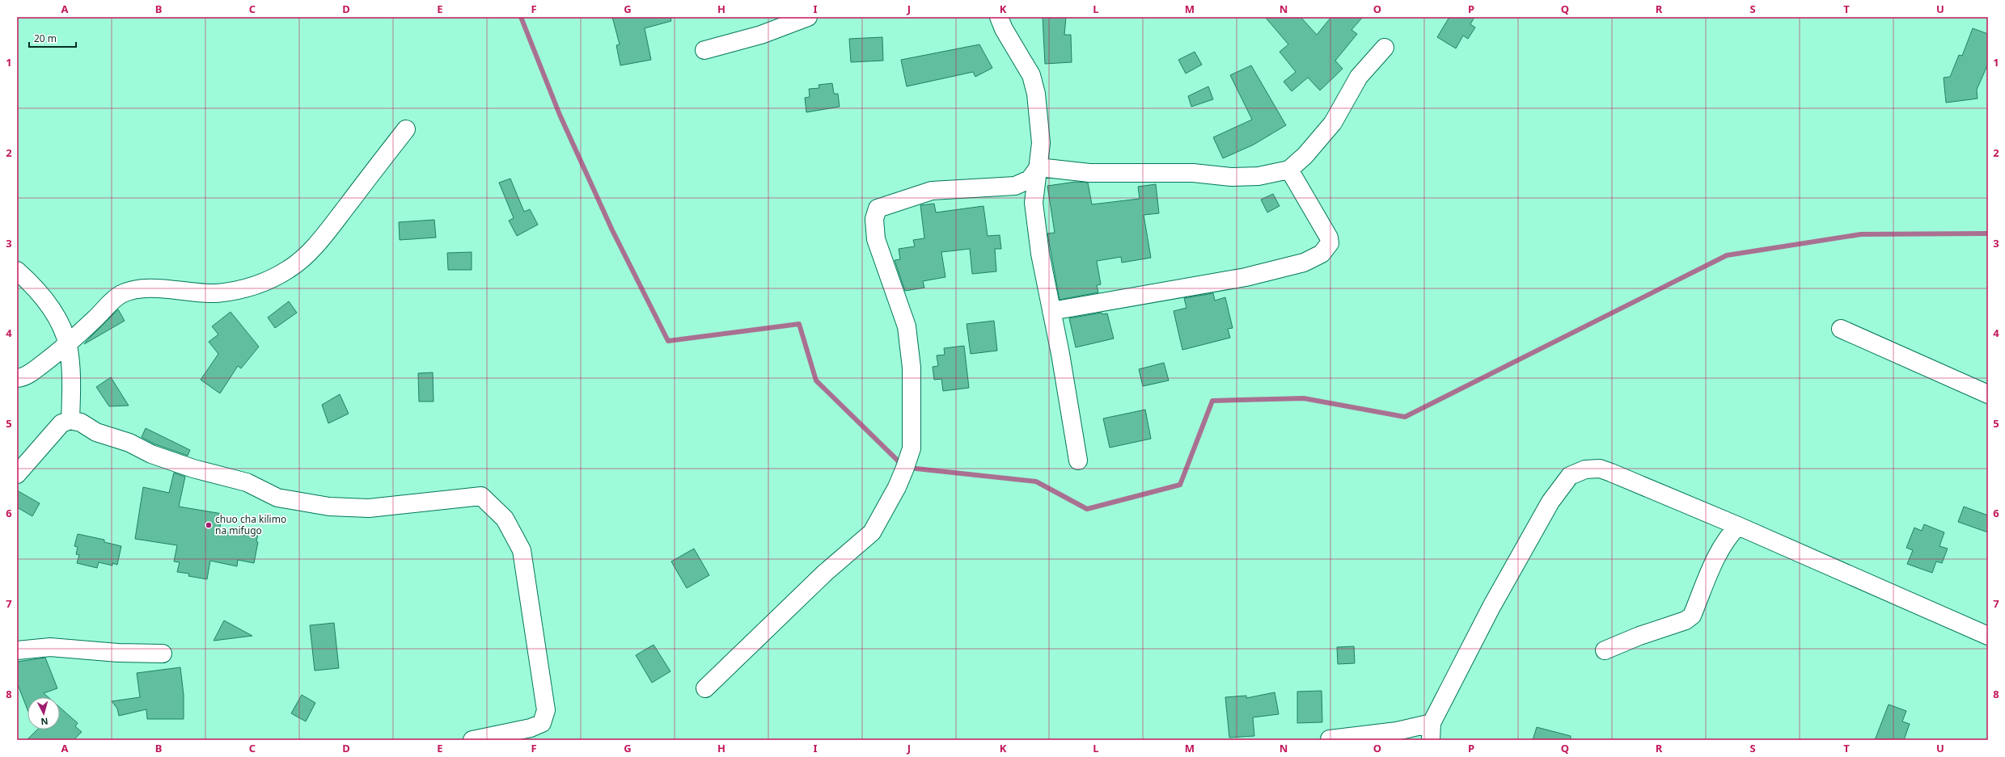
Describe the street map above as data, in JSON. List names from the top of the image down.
{
  "places": ["chuo cha kilimo na mifugo"],
  "scale_bar": "20 m",
  "north": "bottom",
  "grid": {
    "columns": [
      "A",
      "B",
      "C",
      "D",
      "E",
      "F",
      "G",
      "H",
      "I",
      "J",
      "K",
      "L",
      "M",
      "N",
      "O",
      "P",
      "Q",
      "R",
      "S",
      "T",
      "U"
    ],
    "rows": [
      "1",
      "2",
      "3",
      "4",
      "5",
      "6",
      "7",
      "8"
    ]
  }
}
